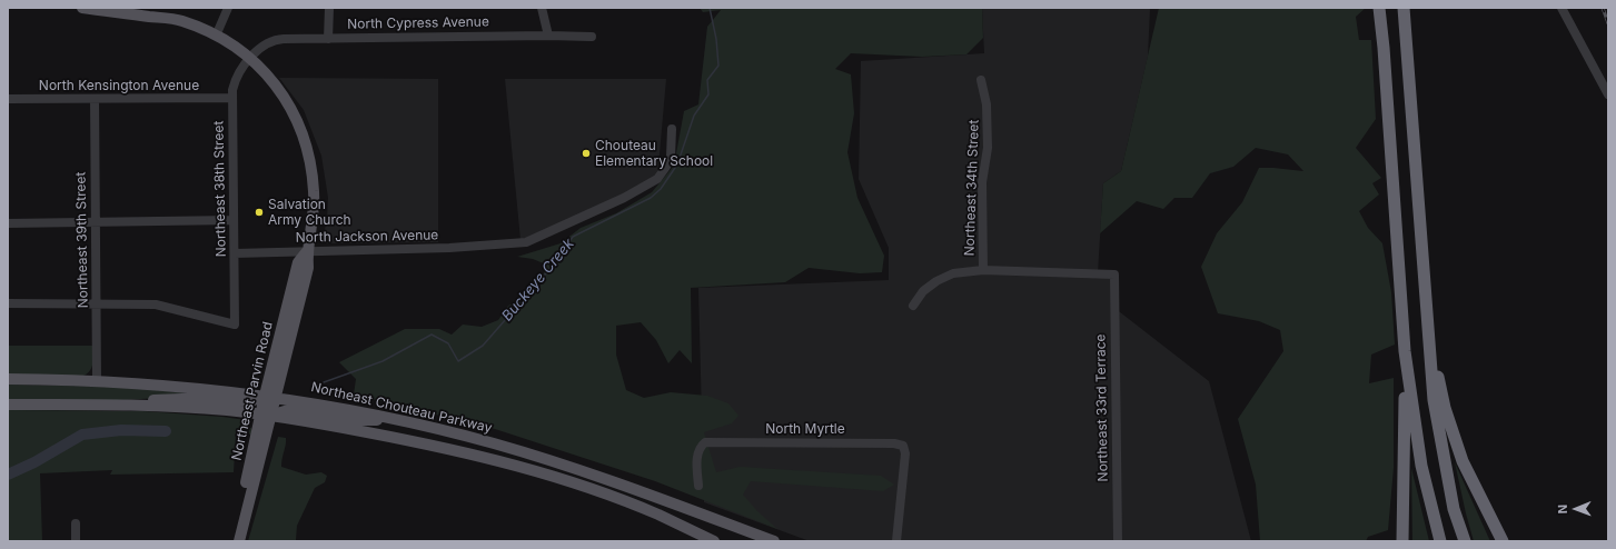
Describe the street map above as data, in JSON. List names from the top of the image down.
{
  "streets": {
    "main road": ["Northeast Parvin Road", "Northeast Chouteau Parkway"],
    "street": [
      "North Cypress Avenue",
      "North Kensington Avenue",
      "Northeast 34th Street",
      "Northeast 38th Street",
      "North Jackson Avenue",
      "Northeast 39th Street",
      "Northeast 33rd Terrace",
      "North Myrtle"
    ]
  },
  "crossings": [
    ["North Cypress Avenue", "Northeast 38th Street"],
    ["North Cypress Avenue", "Northeast Parvin Road"],
    ["North Kensington Avenue", "Northeast 38th Street"],
    ["North Kensington Avenue", "Northeast 39th Street"],
    ["Northeast 34th Street", "Northeast 33rd Terrace"],
    ["Northeast 38th Street", "North Jackson Avenue"],
    ["Northeast 38th Street", "Northeast 39th Street"],
    ["Northeast 38th Street", "Northeast Parvin Road"],
    ["North Jackson Avenue", "Northeast Parvin Road"],
    ["Northeast 39th Street", "Northeast Chouteau Parkway"],
    ["Northeast Parvin Road", "Northeast Chouteau Parkway"]
  ],
  "water": ["Buckeye Creek"],
  "places": ["Chouteau Elementary School", "Salvation Army Church"],
  "north": "left"
}
